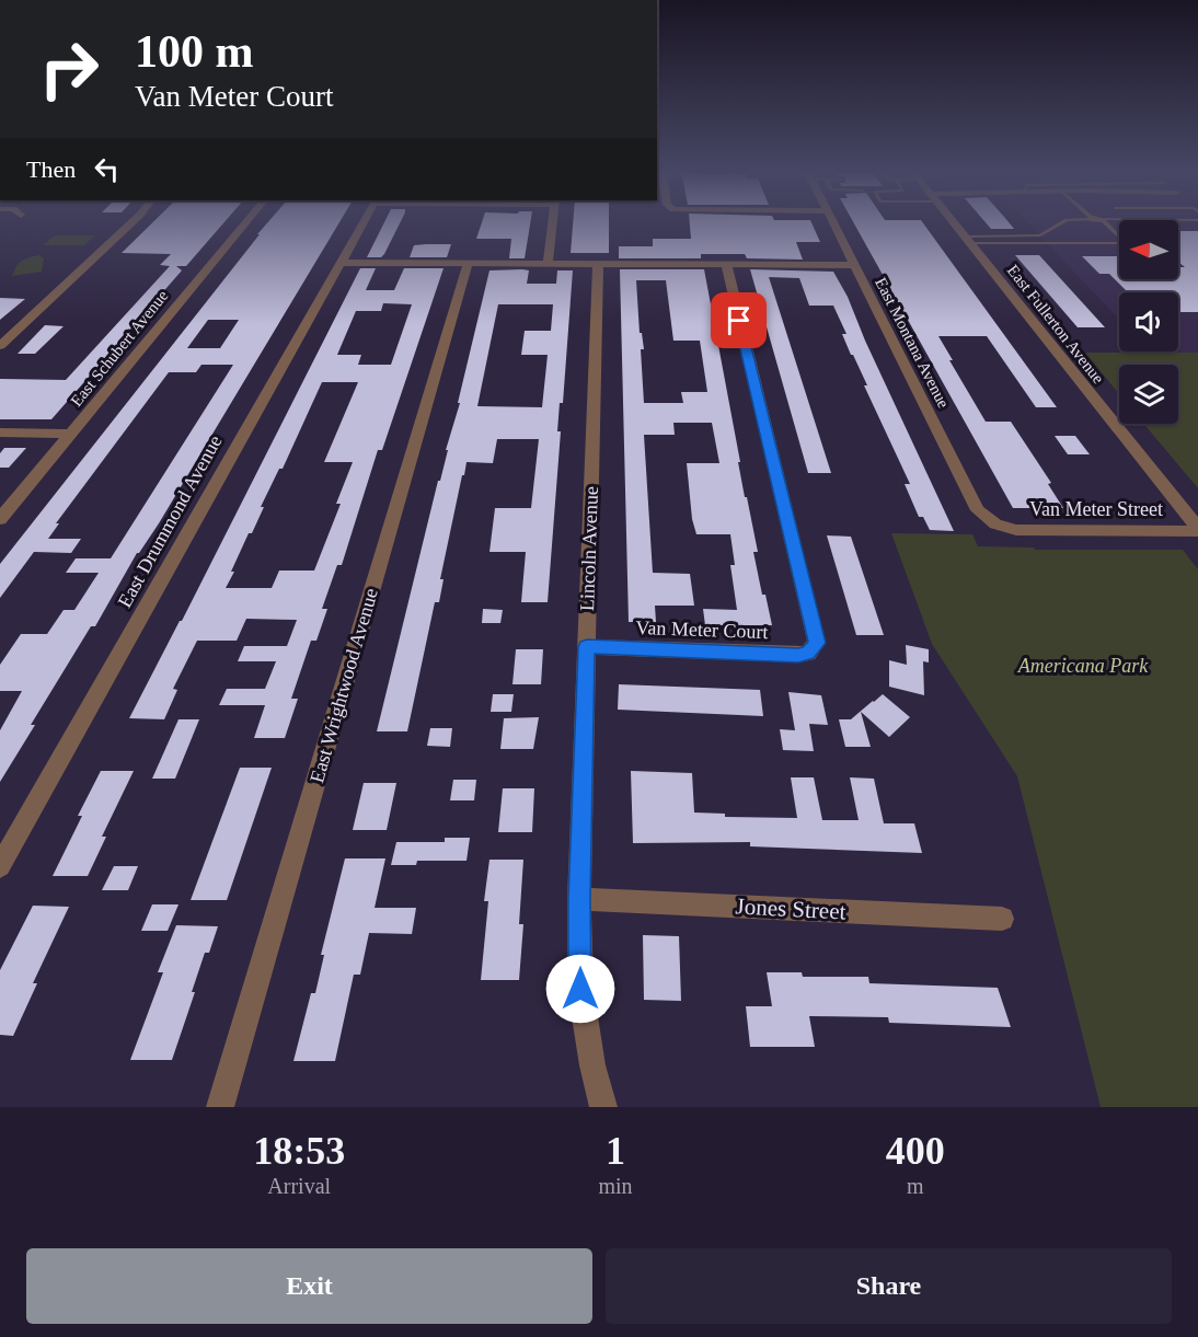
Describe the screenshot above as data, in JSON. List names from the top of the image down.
{
  "streets": {
    "street": [
      "East Fullerton Avenue",
      "East Montana Avenue",
      "East Schubert Avenue",
      "Van Meter Street",
      "East Drummond Avenue",
      "Lincoln Avenue",
      "Van Meter Court",
      "East Wrightwood Avenue",
      "Jones Street"
    ]
  },
  "crossings": [
    ["East Fullerton Avenue", "Van Meter Street"],
    ["East Montana Avenue", "Van Meter Street"],
    ["Lincoln Avenue", "Van Meter Court"],
    ["Lincoln Avenue", "Jones Street"]
  ],
  "parks": ["Americana Park"],
  "north": "left",
  "page": {
    "turn": ["100 m", "Van Meter Court"],
    "then": "Then",
    "eta": [
      "18:53",
      "Arrival",
      "1",
      "min",
      "400",
      "m"
    ],
    "buttons": ["Exit", "Share"]
  }
}
